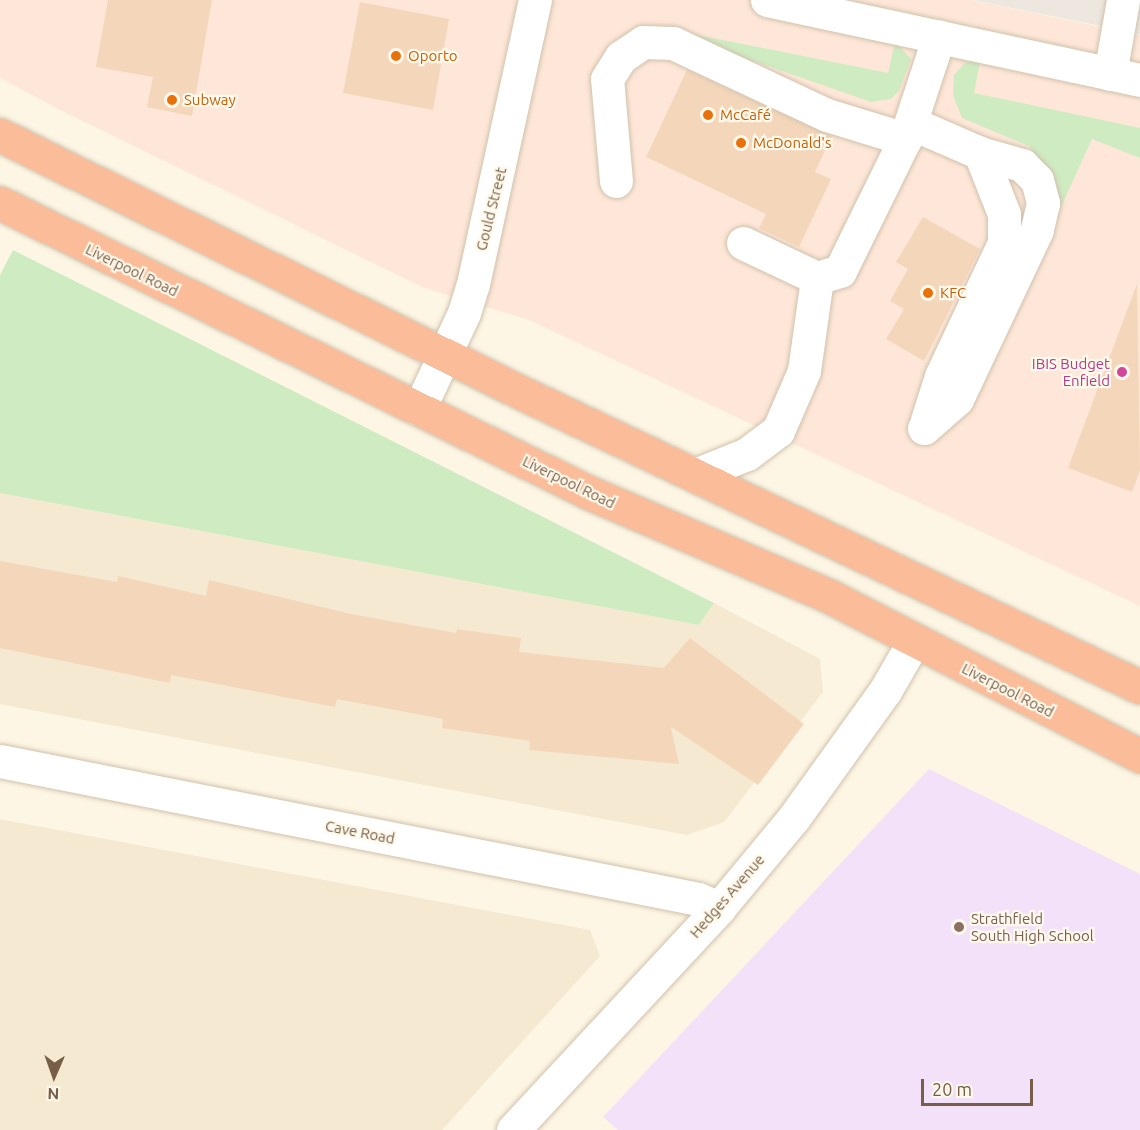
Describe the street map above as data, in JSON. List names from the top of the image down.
{
  "streets": {
    "highway": ["Liverpool Road"],
    "street": ["Gould Street", "Cave Road", "Hedges Avenue"]
  },
  "crossings": [
    ["Gould Street", "Liverpool Road"],
    ["Liverpool Road", "Hedges Avenue"],
    ["Cave Road", "Hedges Avenue"]
  ],
  "places": [
    "Oporto",
    "Subway",
    "McCafé",
    "McDonald's",
    "KFC",
    "IBIS Budget Enfield",
    "Strathfield South High School"
  ],
  "scale_bar": "20 m",
  "north": "bottom"
}
